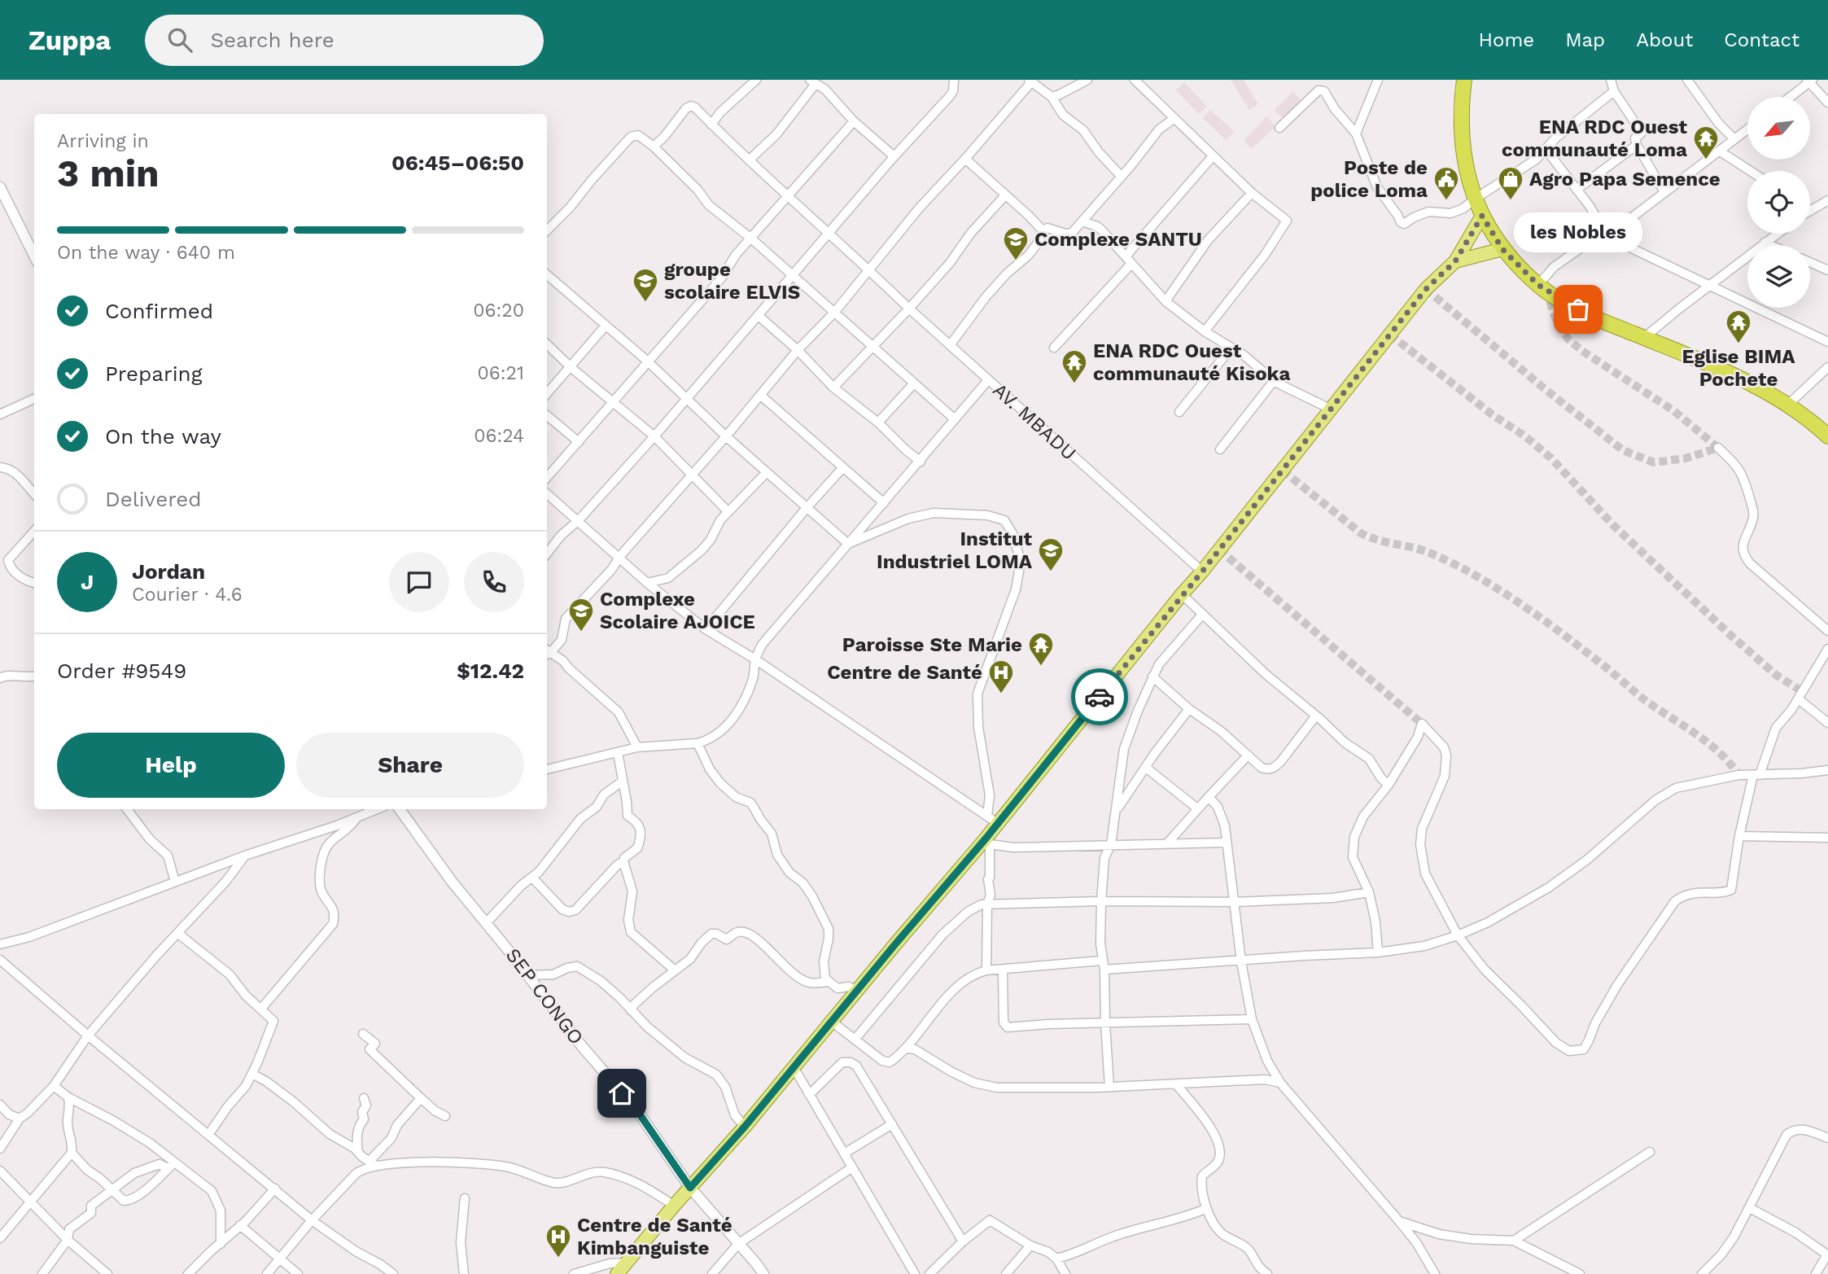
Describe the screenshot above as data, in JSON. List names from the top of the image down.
{
  "streets": {
    "street": ["AV. MBADU", "SEP CONGO"]
  },
  "places": {
    "temple": [
      "ENA RDC Ouest communauté Loma",
      "Eglise BIMA Pochete",
      "ENA RDC Ouest communauté Kisoka",
      "Paroisse Ste Marie"
    ],
    "public building": ["Poste de police Loma"],
    "shop": ["Agro Papa Semence"],
    "school or university": [
      "Complexe SANTU",
      "groupe scolaire ELVIS",
      "Institut Industriel LOMA",
      "Complexe Scolaire AJOICE"
    ],
    "other": ["les Nobles"],
    "hospital": ["Centre de Santé", "Centre de Santé Kimbanguiste"]
  },
  "north": "bottom left",
  "page": {
    "header": "Zuppa",
    "search": "Search here",
    "nav": [
      "Home",
      "Map",
      "About",
      "Contact"
    ],
    "heading": ["3 min", "Arriving in", "06:45–06:50"],
    "panel": [
      "Jordan",
      "Courier · 4.6",
      "Order #9549",
      "$12.42"
    ],
    "bar": "On the way · 640 m",
    "bubble": "les Nobles",
    "list": [
      ["Confirmed", "06:20"],
      ["Preparing", "06:21"],
      ["On the way", "06:24"],
      "Delivered"
    ],
    "round": "J",
    "buttons": ["Help", "Share"]
  }
}
